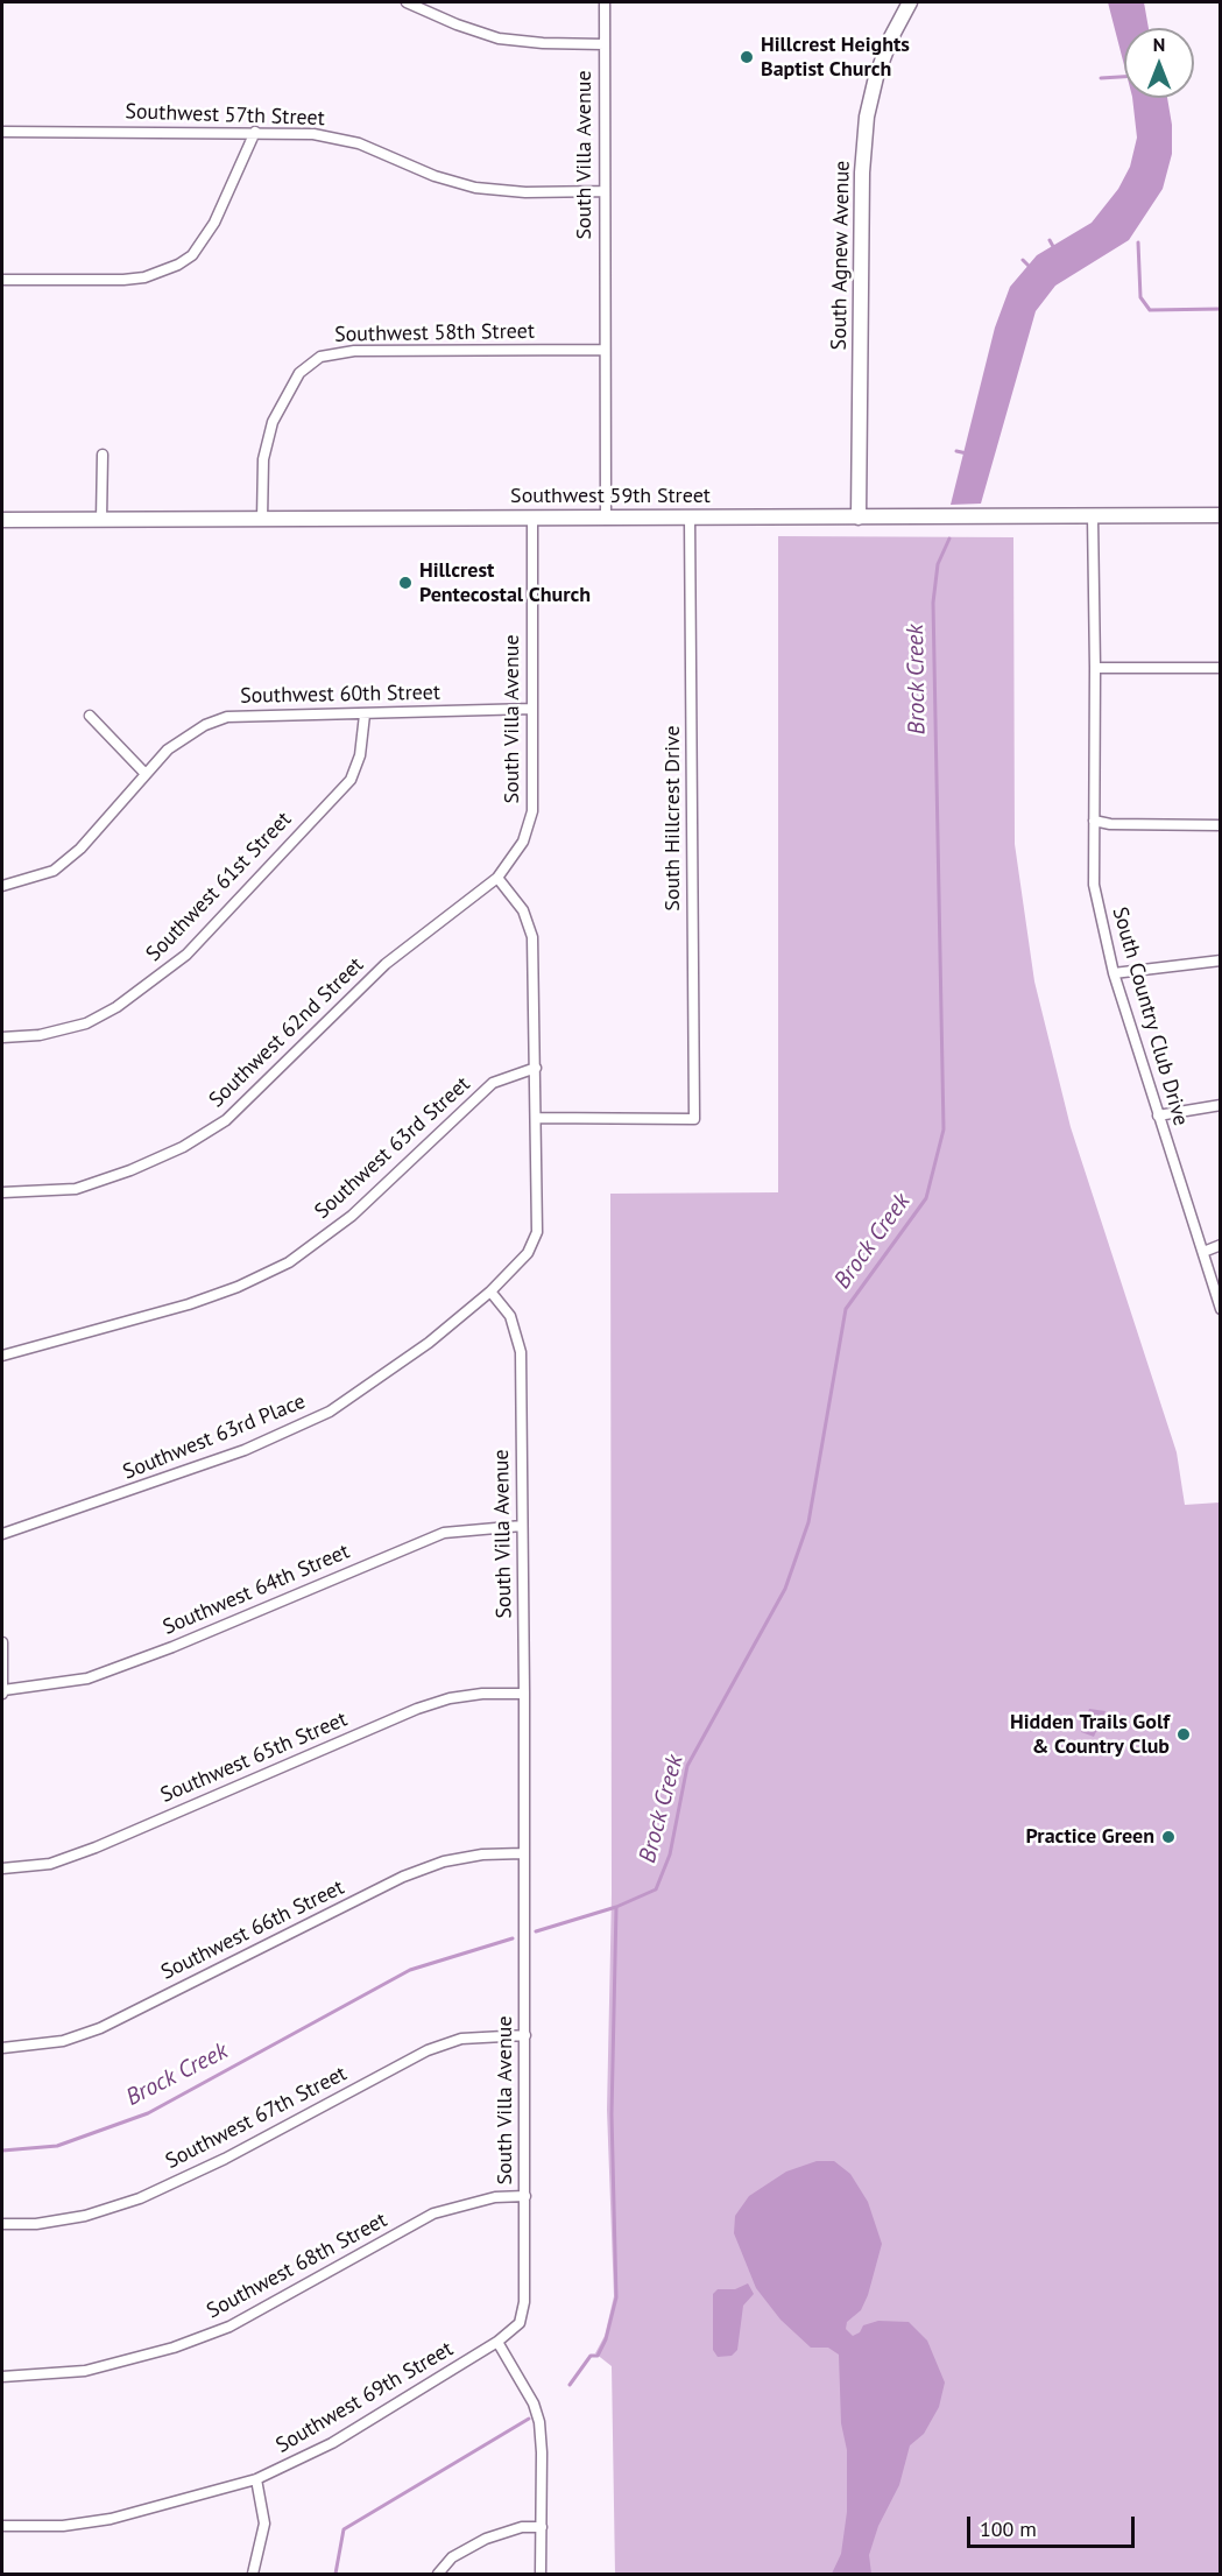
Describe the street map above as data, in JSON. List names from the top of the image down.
{
  "streets": {
    "main road": ["South Agnew Avenue", "Southwest 59th Street"],
    "street": [
      "Southwest 57th Street",
      "South Villa Avenue",
      "Southwest 58th Street",
      "Southwest 60th Street",
      "South Hillcrest Drive",
      "Southwest 61st Street",
      "South Country Club Drive",
      "Southwest 62nd Street",
      "Southwest 63rd Street",
      "Southwest 63rd Place",
      "Southwest 64th Street",
      "Southwest 65th Street",
      "Southwest 66th Street",
      "Southwest 67th Street",
      "Southwest 68th Street",
      "Southwest 69th Street"
    ]
  },
  "crossings": [
    ["Southwest 57th Street", "South Villa Avenue"],
    ["South Villa Avenue", "Southwest 58th Street"],
    ["South Villa Avenue", "Southwest 59th Street"],
    ["South Villa Avenue", "Southwest 60th Street"],
    ["South Villa Avenue", "Southwest 62nd Street"],
    ["South Villa Avenue", "Southwest 63rd Place"],
    ["South Villa Avenue", "Southwest 64th Street"],
    ["South Villa Avenue", "Southwest 65th Street"],
    ["South Villa Avenue", "Southwest 66th Street"],
    ["South Villa Avenue", "Southwest 67th Street"],
    ["South Villa Avenue", "Southwest 68th Street"],
    ["South Villa Avenue", "Southwest 69th Street"],
    ["South Agnew Avenue", "Southwest 59th Street"],
    ["Southwest 58th Street", "Southwest 59th Street"],
    ["Southwest 59th Street", "South Hillcrest Drive"],
    ["Southwest 59th Street", "South Country Club Drive"],
    ["Southwest 60th Street", "Southwest 61st Street"]
  ],
  "water": ["Brock Creek"],
  "places": [
    "Hillcrest Heights Baptist Church",
    "Hillcrest Pentecostal Church",
    "Hidden Trails Golf & Country Club",
    "Practice Green"
  ],
  "scale_bar": "100 m",
  "north": "top"
}
